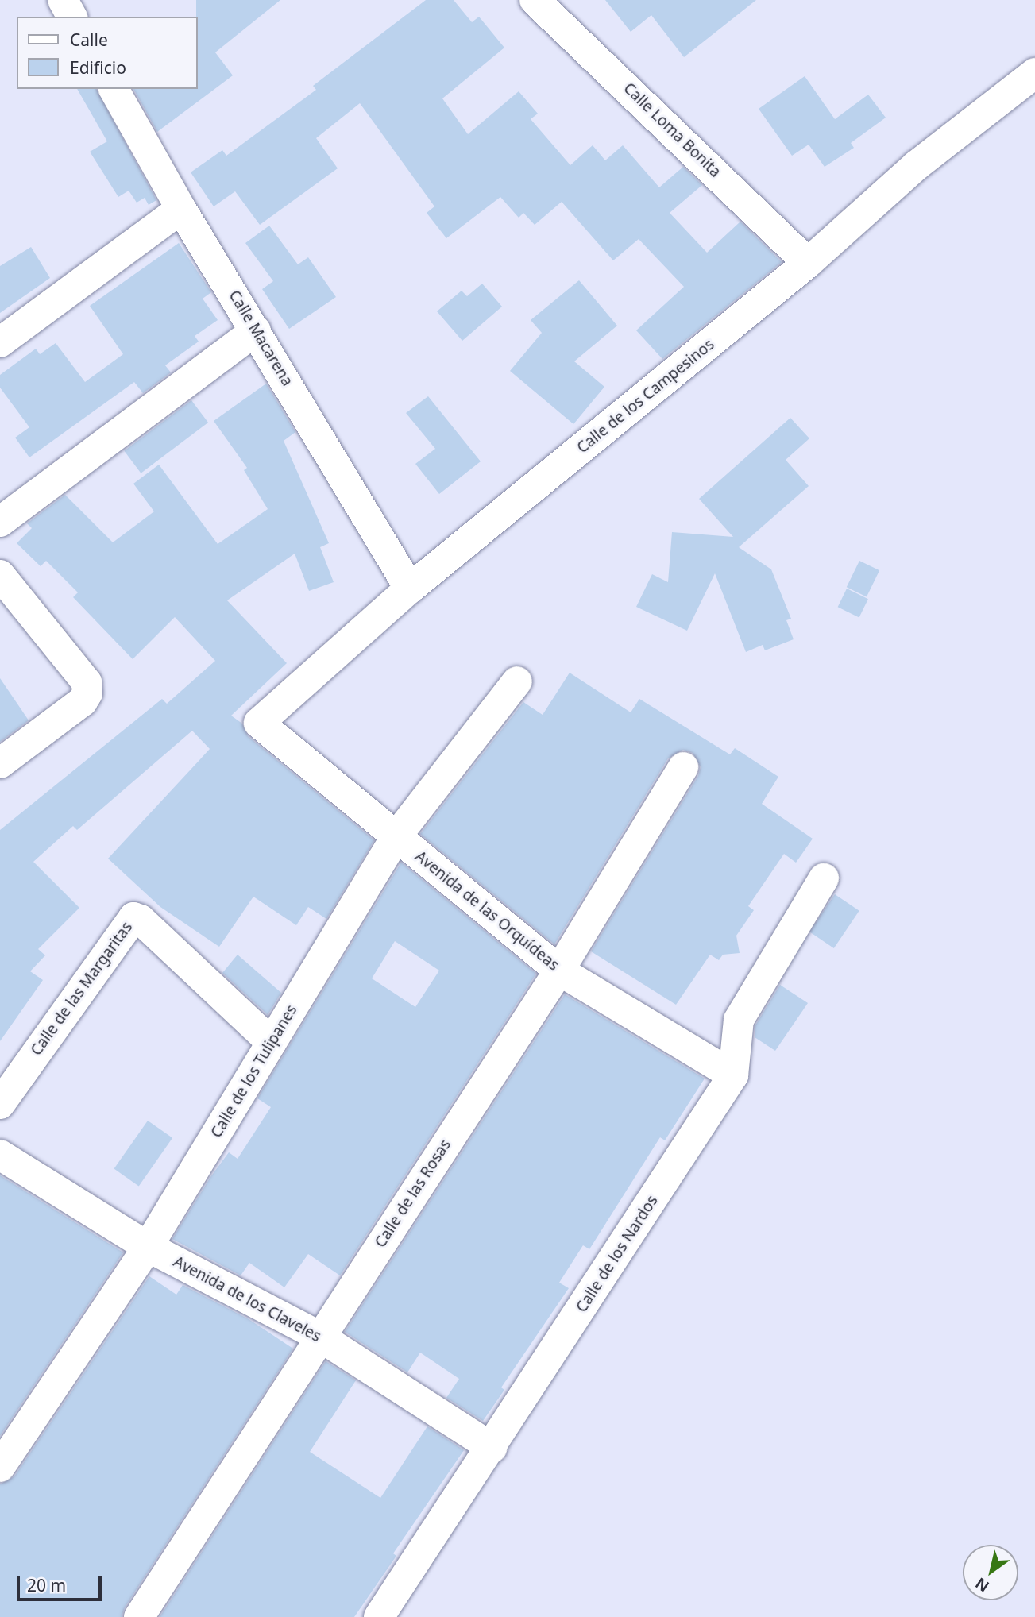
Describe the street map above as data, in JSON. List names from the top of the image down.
{
  "streets": {
    "street": [
      "Calle Loma Bonita",
      "Calle Macarena",
      "Calle de los Campesinos",
      "Avenida de las Orquídeas",
      "Calle de las Margaritas",
      "Calle de los Tulipanes",
      "Calle de las Rosas",
      "Calle de los Nardos",
      "Avenida de los Claveles"
    ]
  },
  "crossings": [
    ["Calle Loma Bonita", "Calle de los Campesinos"],
    ["Calle Macarena", "Calle de los Campesinos"],
    ["Calle de los Campesinos", "Avenida de las Orquídeas"],
    ["Avenida de las Orquídeas", "Calle de los Tulipanes"],
    ["Avenida de las Orquídeas", "Calle de las Rosas"],
    ["Avenida de las Orquídeas", "Calle de los Nardos"],
    ["Calle de las Margaritas", "Calle de los Tulipanes"],
    ["Calle de los Tulipanes", "Avenida de los Claveles"],
    ["Calle de las Rosas", "Avenida de los Claveles"],
    ["Calle de los Nardos", "Avenida de los Claveles"]
  ],
  "legend": ["Calle", "Edificio"],
  "scale_bar": "20 m",
  "north": "bottom left"
}
